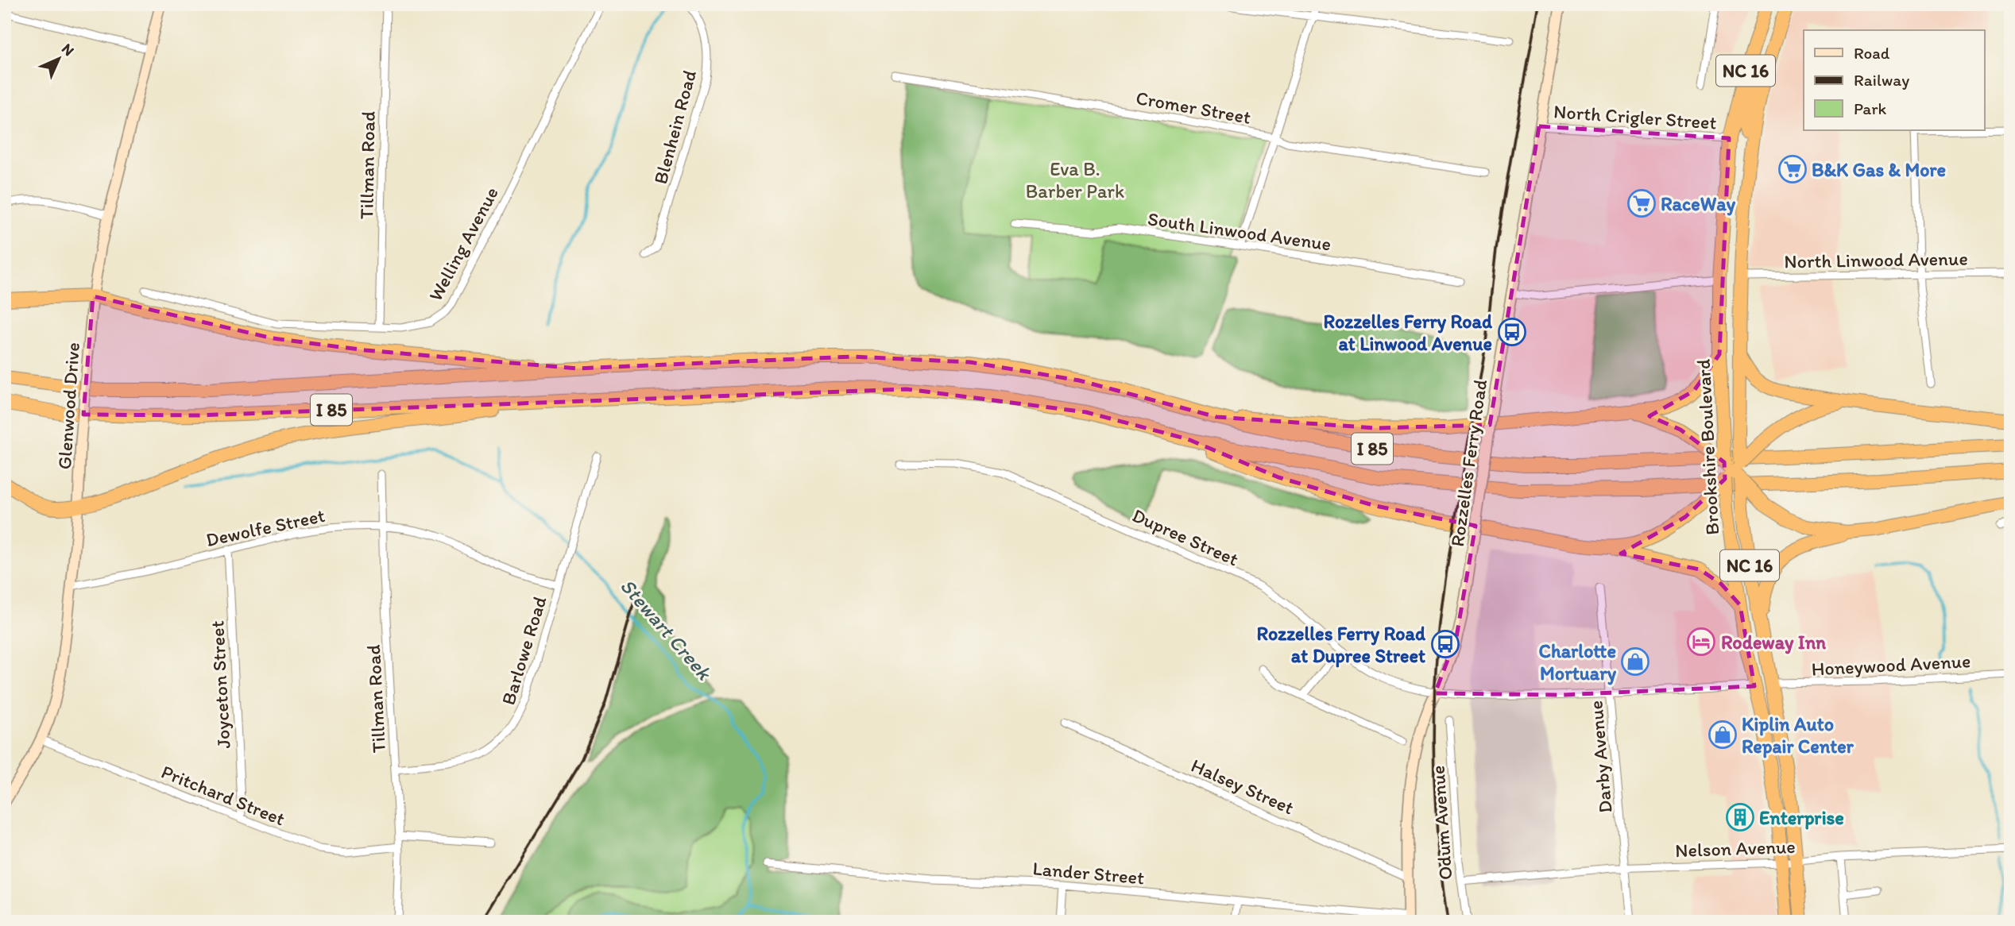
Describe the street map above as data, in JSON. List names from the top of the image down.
{
  "streets": {
    "highway": ["NC 16", "I 85", "Brookshire Boulevard"],
    "street": [
      "Cromer Street",
      "North Crigler Street",
      "Blenhein Road",
      "Tillman Road",
      "South Linwood Avenue",
      "Welling Avenue",
      "North Linwood Avenue",
      "Glenwood Drive",
      "Rozzelles Ferry Road",
      "Dewolfe Street",
      "Dupree Street",
      "Barlowe Road",
      "Honeywood Avenue",
      "Joyceton Street",
      "Darby Avenue",
      "Halsey Street",
      "Pritchard Street",
      "Odum Avenue",
      "Nelson Avenue",
      "Lander Street"
    ]
  },
  "crossings": [
    ["North Crigler Street", "Brookshire Boulevard"],
    ["North Crigler Street", "Rozzelles Ferry Road"],
    ["Tillman Road", "Welling Avenue"],
    ["Tillman Road", "Dewolfe Street"],
    ["Tillman Road", "Barlowe Road"],
    ["Tillman Road", "Pritchard Street"],
    ["North Linwood Avenue", "Brookshire Boulevard"],
    ["Glenwood Drive", "Dewolfe Street"],
    ["Glenwood Drive", "Pritchard Street"],
    ["Brookshire Boulevard", "Honeywood Avenue"],
    ["Brookshire Boulevard", "Nelson Avenue"],
    ["Rozzelles Ferry Road", "Dupree Street"],
    ["Rozzelles Ferry Road", "Halsey Street"],
    ["Rozzelles Ferry Road", "Lander Street"],
    ["Dewolfe Street", "Barlowe Road"],
    ["Dewolfe Street", "Joyceton Street"],
    ["Joyceton Street", "Pritchard Street"],
    ["Darby Avenue", "Nelson Avenue"],
    ["Odum Avenue", "Nelson Avenue"]
  ],
  "water": ["Stewart Creek"],
  "parks": ["Eva B. Barber Park"],
  "places": {
    "supermarket": ["B&K Gas & More", "RaceWay"],
    "bus stop": ["Rozzelles Ferry Road at Linwood Avenue", "Rozzelles Ferry Road at Dupree Street"],
    "hotel": ["Rodeway Inn"],
    "shop": ["Charlotte Mortuary", "Kiplin Auto Repair Center"],
    "building": ["Enterprise"]
  },
  "legend": ["Road", "Railway", "Park"],
  "north": "top right"
}
